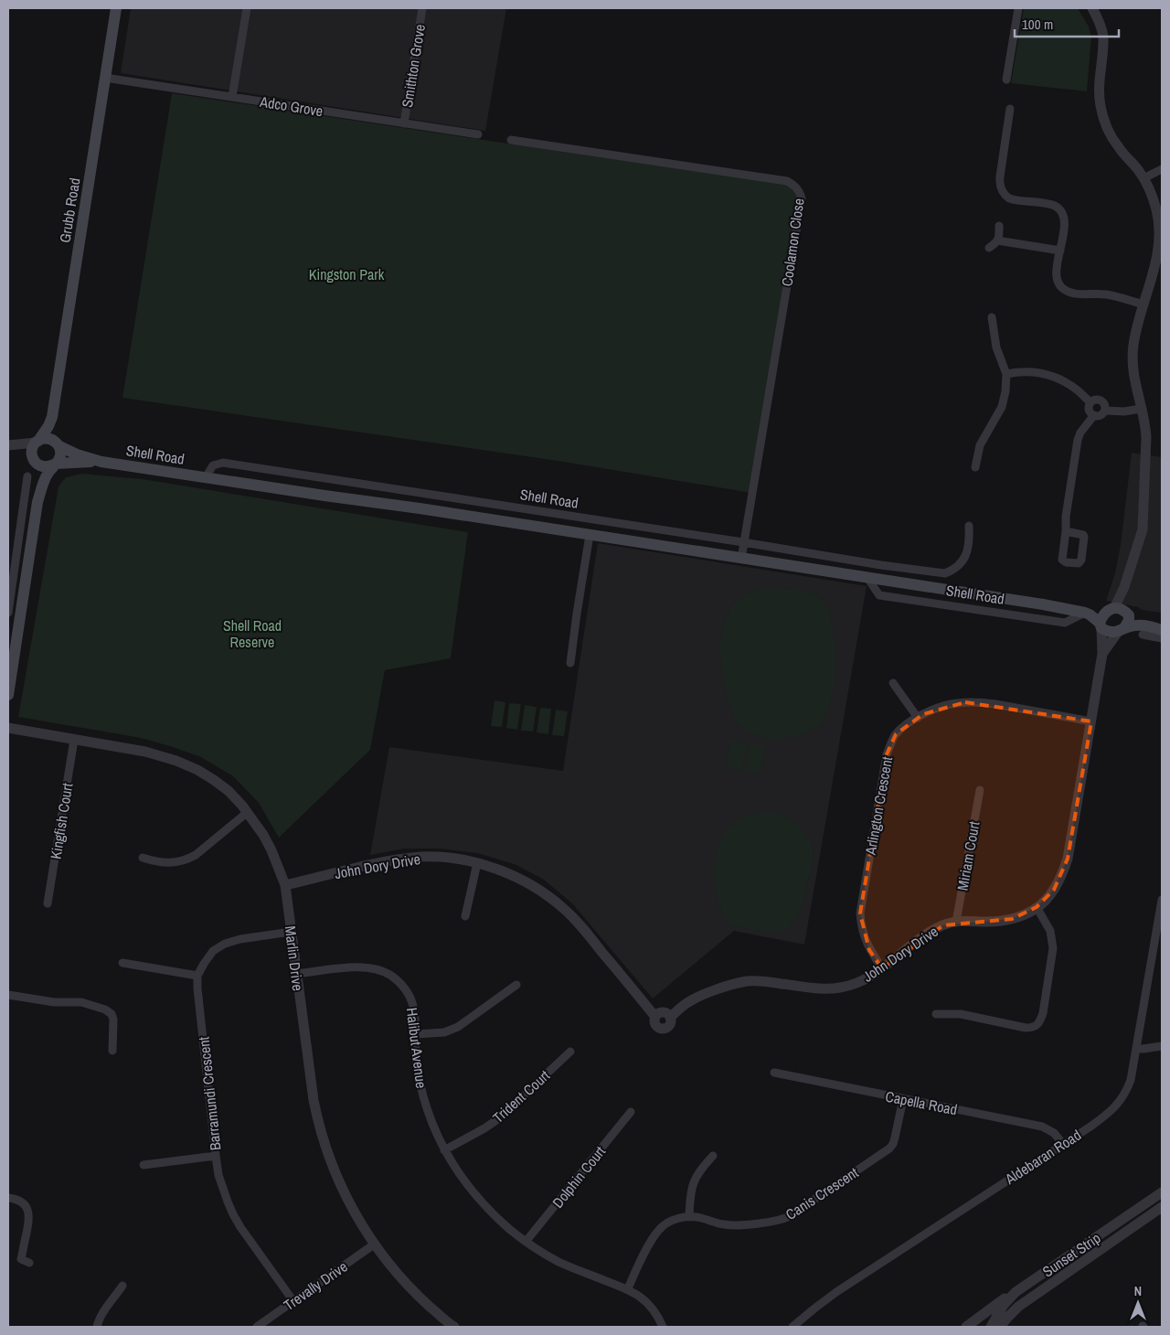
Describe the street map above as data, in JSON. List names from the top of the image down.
{
  "streets": {
    "main road": ["Grubb Road", "Shell Road"],
    "street": [
      "Smithton Grove",
      "Adco Grove",
      "Coolamon Close",
      "Arlington Crescent",
      "Kingfish Court",
      "Miriam Court",
      "John Dory Drive",
      "Marlin Drive",
      "Halibut Avenue",
      "Barramundi Crescent",
      "Trident Court",
      "Capella Road",
      "Aldebaran Road",
      "Dolphin Court",
      "Canis Crescent",
      "Sunset Strip",
      "Trevally Drive"
    ]
  },
  "crossings": [
    ["Smithton Grove", "Adco Grove"],
    ["Adco Grove", "Grubb Road"],
    ["Grubb Road", "Shell Road"],
    ["Coolamon Close", "Shell Road"],
    ["Shell Road", "John Dory Drive"],
    ["Arlington Crescent", "John Dory Drive"],
    ["Kingfish Court", "Marlin Drive"],
    ["Miriam Court", "John Dory Drive"],
    ["John Dory Drive", "Marlin Drive"],
    ["Marlin Drive", "Halibut Avenue"],
    ["Marlin Drive", "Trevally Drive"],
    ["Halibut Avenue", "Trident Court"],
    ["Halibut Avenue", "Dolphin Court"],
    ["Halibut Avenue", "Canis Crescent"],
    ["Barramundi Crescent", "Trevally Drive"],
    ["Capella Road", "Aldebaran Road"],
    ["Capella Road", "Canis Crescent"]
  ],
  "parks": ["Kingston Park", "Shell Road Reserve"],
  "scale_bar": "100 m",
  "north": "top"
}
